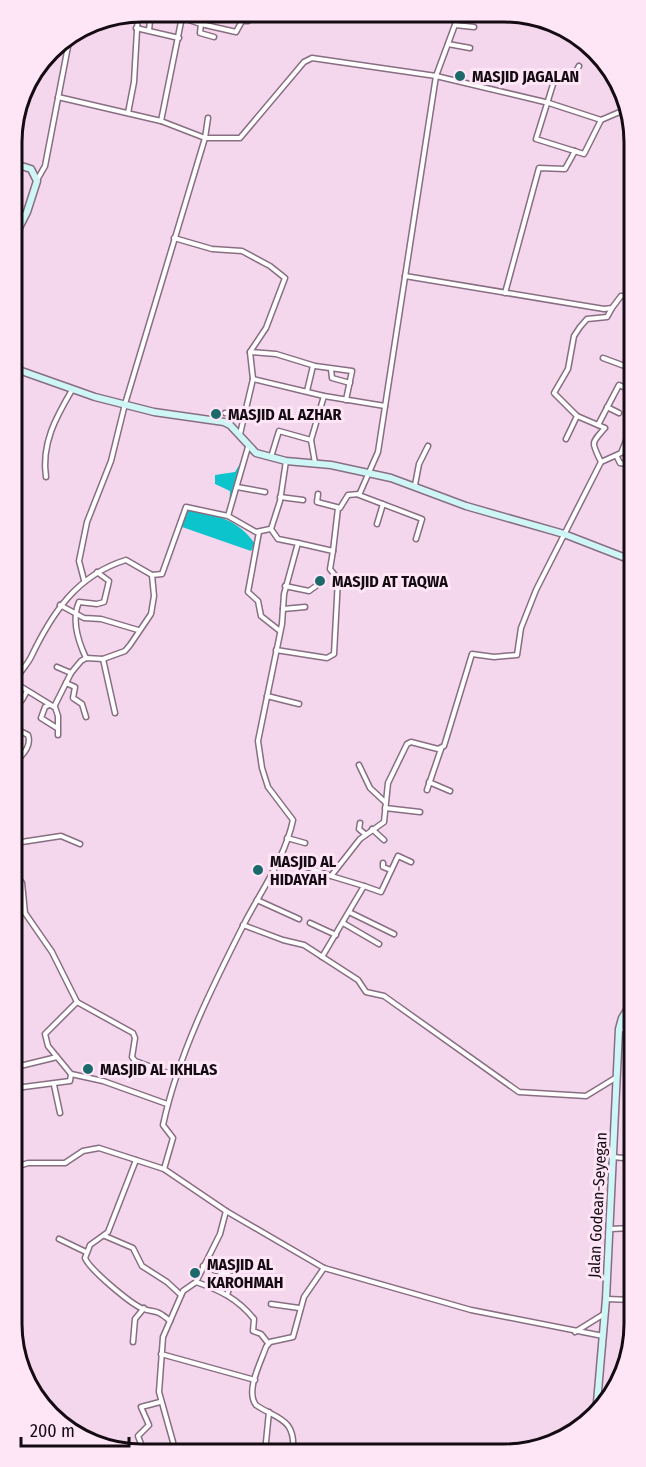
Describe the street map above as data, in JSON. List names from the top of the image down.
{
  "streets": {
    "street": ["Jalan Godean-Seyegan"]
  },
  "places": [
    "MASJID JAGALAN",
    "MASJID AL AZHAR",
    "MASJID AT TAQWA",
    "MASJID AL HIDAYAH",
    "MASJID AL IKHLAS",
    "MASJID AL KAROHMAH"
  ],
  "scale_bar": "200 m"
}
